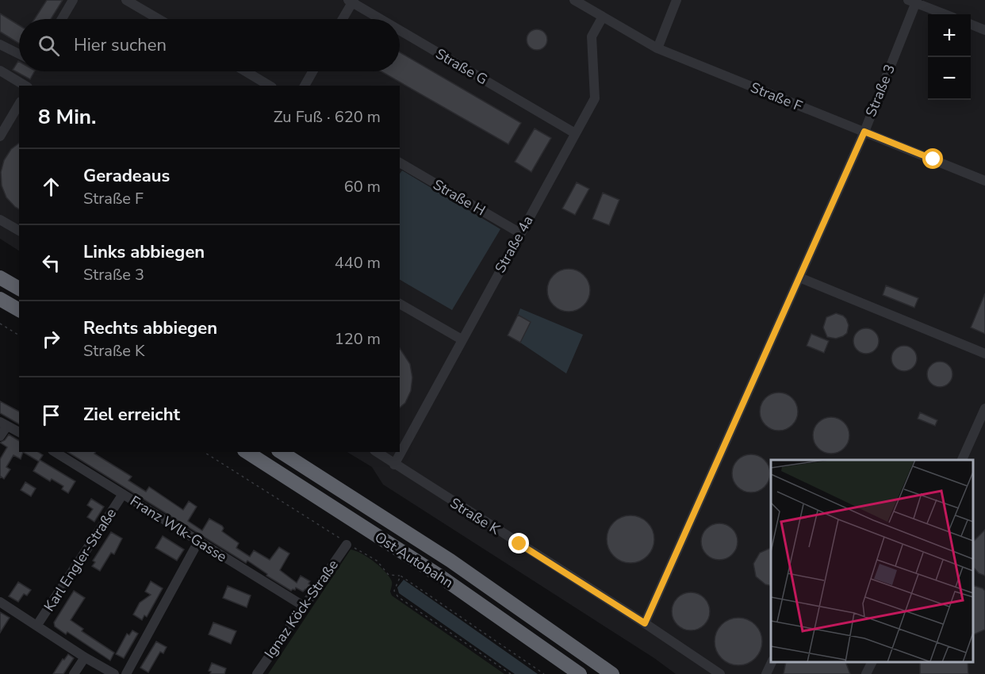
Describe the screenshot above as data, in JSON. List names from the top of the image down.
{
  "streets": {
    "highway": ["Ost Autobahn"],
    "street": [
      "Straße G",
      "Straße 3",
      "Straße F",
      "Straße H",
      "Straße 4a",
      "Straße K",
      "Franz Wlk-Gasse",
      "Karl Engler-Straße",
      "Ignaz Köck-Straße"
    ]
  },
  "crossings": [
    ["Straße G", "Straße 4a"],
    ["Straße 3", "Straße F"],
    ["Straße 3", "Straße K"],
    ["Straße F", "Straße 4a"],
    ["Straße H", "Straße 4a"],
    ["Straße 4a", "Straße K"],
    ["Franz Wlk-Gasse", "Karl Engler-Straße"],
    ["Franz Wlk-Gasse", "Ignaz Köck-Straße"]
  ],
  "page": {
    "map_buttons": ["+", "−"],
    "search": "Hier suchen",
    "heading": ["8 Min.", "Zu Fuß · 620 m"],
    "list": [
      ["Geradeaus", "Straße F", "60 m"],
      ["Links abbiegen", "Straße 3", "440 m"],
      ["Rechts abbiegen", "Straße K", "120 m"],
      "Ziel erreicht"
    ]
  }
}
